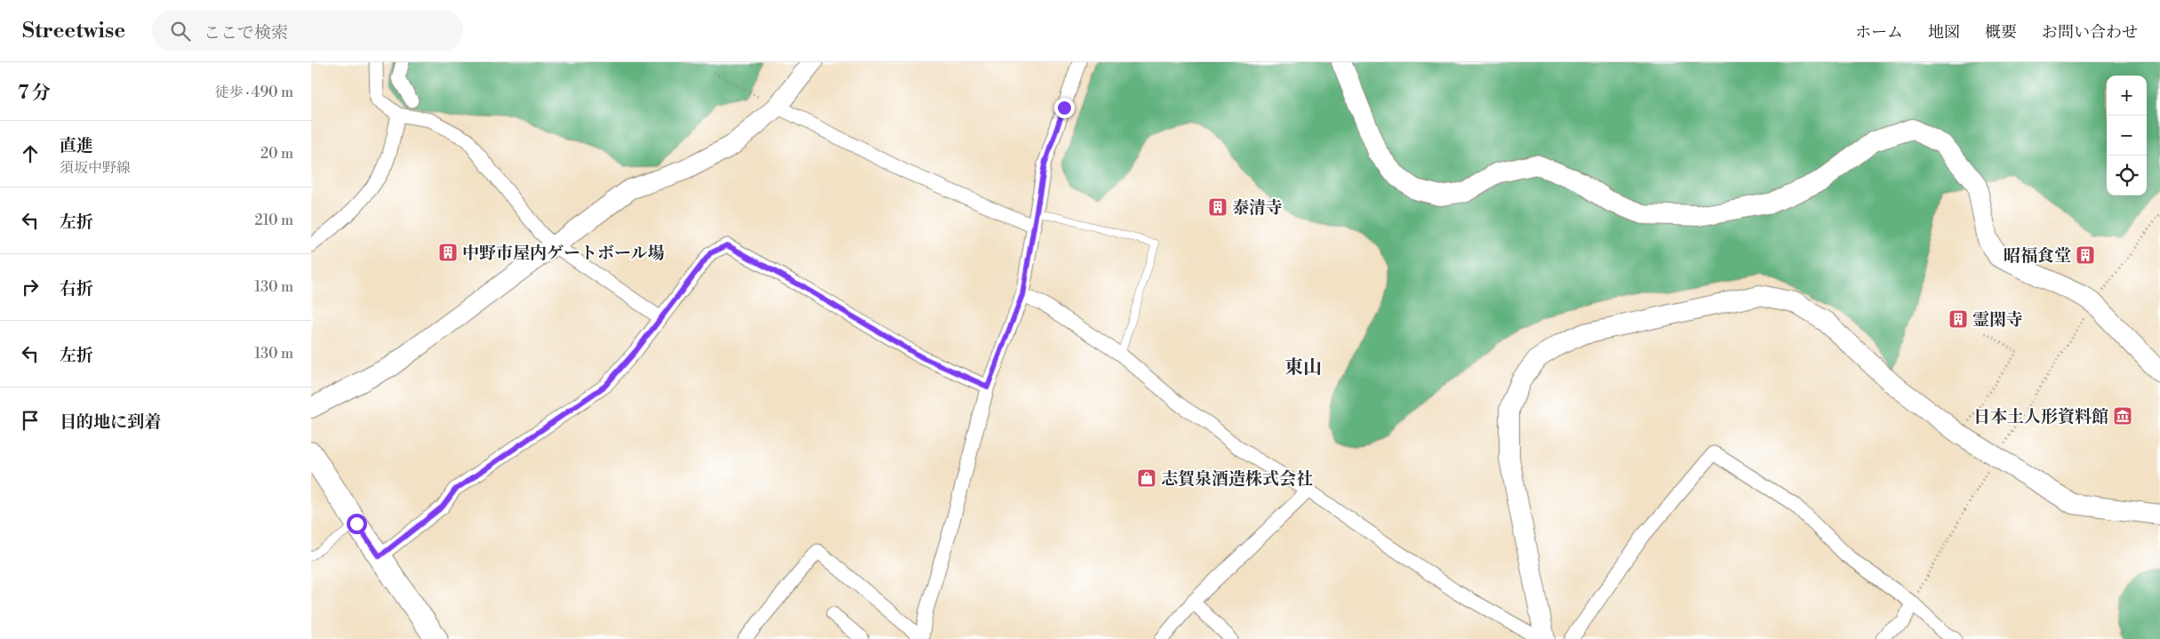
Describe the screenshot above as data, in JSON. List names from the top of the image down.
{
  "districts": ["東山"],
  "places": {
    "building": [
      "泰清寺",
      "中野市屋内ゲートボール場",
      "昭福食堂",
      "霊閑寺"
    ],
    "museum": ["日本土人形資料館"],
    "shop": ["志賀泉酒造株式会社"]
  },
  "page": {
    "header": "Streetwise",
    "search": "ここで検索",
    "nav": [
      "ホーム",
      "地図",
      "概要",
      "お問い合わせ"
    ],
    "heading": ["7 分", "徒歩 · 490 m"],
    "map_buttons": ["+", "−"],
    "list": [
      ["直進", "須坂中野線", "20 m"],
      ["左折", "210 m"],
      ["右折", "130 m"],
      ["左折", "130 m"],
      "目的地に到着"
    ]
  }
}
